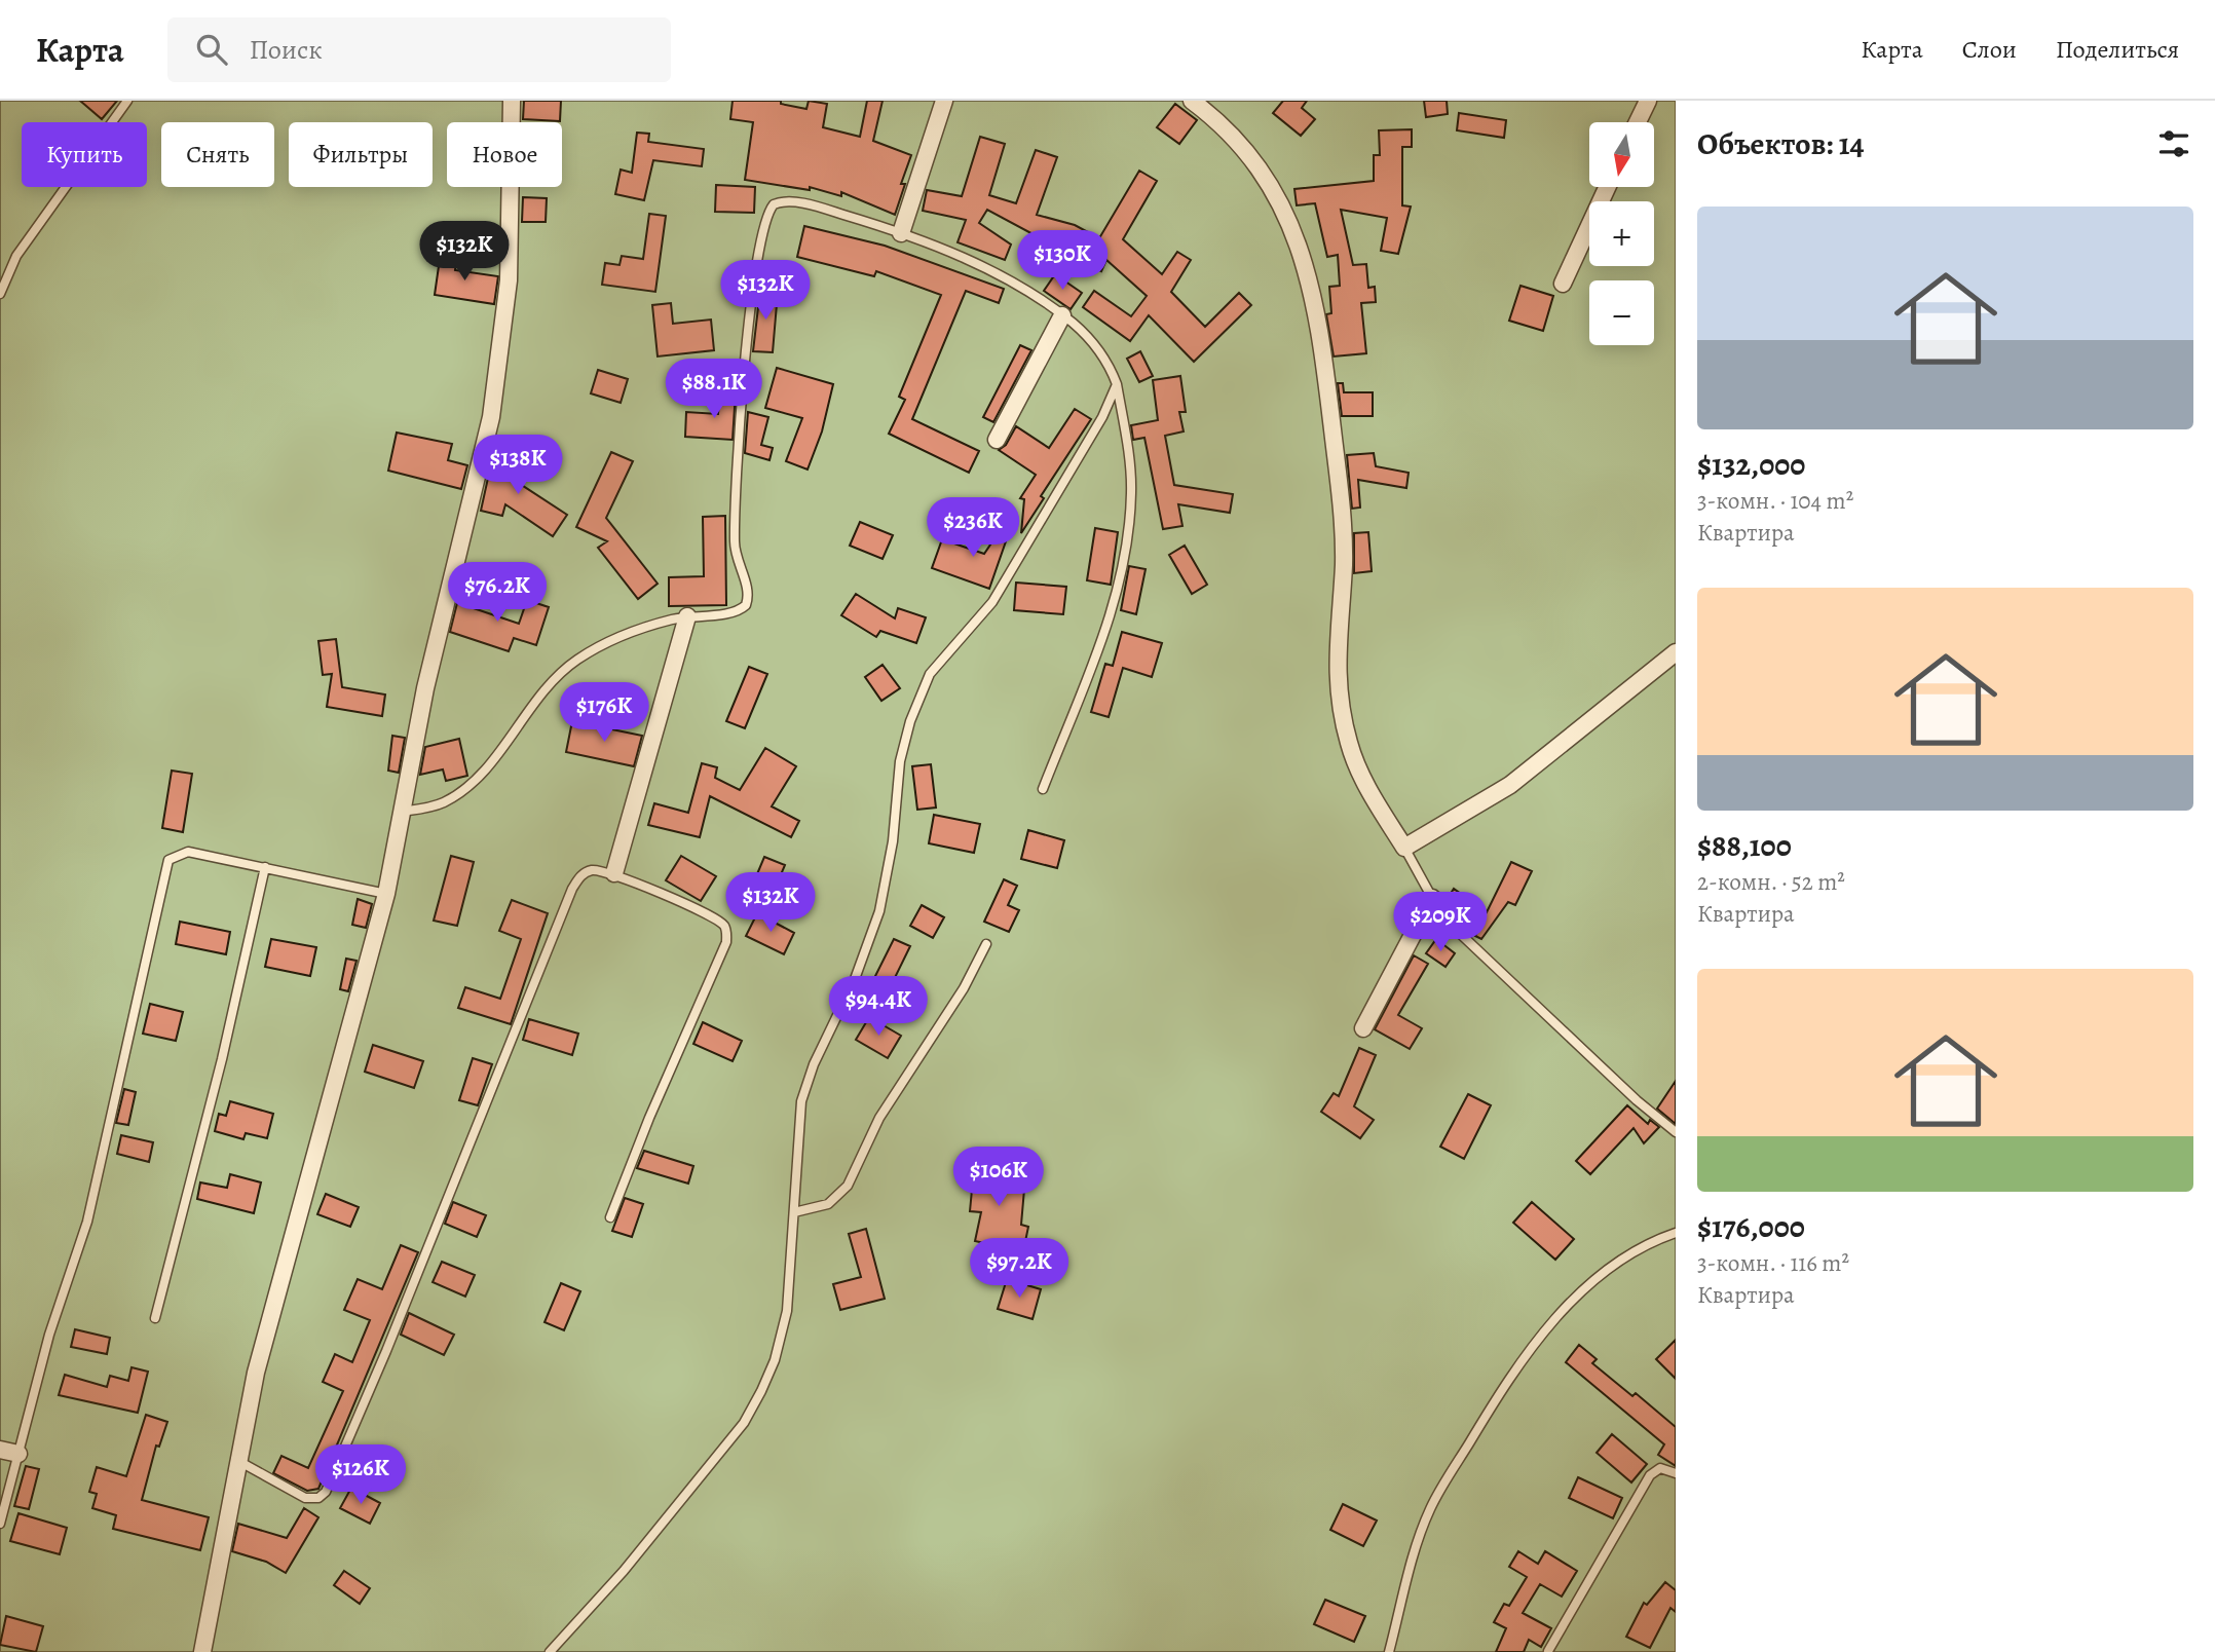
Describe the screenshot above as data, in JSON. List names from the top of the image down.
{
  "north": "bottom",
  "page": {
    "header": "Карта",
    "search": "Поиск",
    "nav": ["Карта", "Слои", "Поделиться"],
    "heading": "Объектов: 14",
    "map_buttons": ["+", "−"],
    "chip": [
      "Купить",
      "Снять",
      "Фильтры",
      "Новое"
    ],
    "list": [
      {
        "name": "$132,000",
        "note": "3-комн. · 104 m² · Квартира"
      },
      {
        "name": "$88,100",
        "note": "2-комн. · 52 m² · Квартира"
      },
      {
        "name": "$176,000",
        "note": "3-комн. · 116 m² · Квартира"
      }
    ],
    "price": [
      "$132K",
      "$130K",
      "$132K",
      "$88.1K",
      "$138K",
      "$236K",
      "$76.2K",
      "$176K",
      "$132K",
      "$209K",
      "$94.4K",
      "$106K",
      "$97.2K",
      "$126K"
    ]
  }
}
